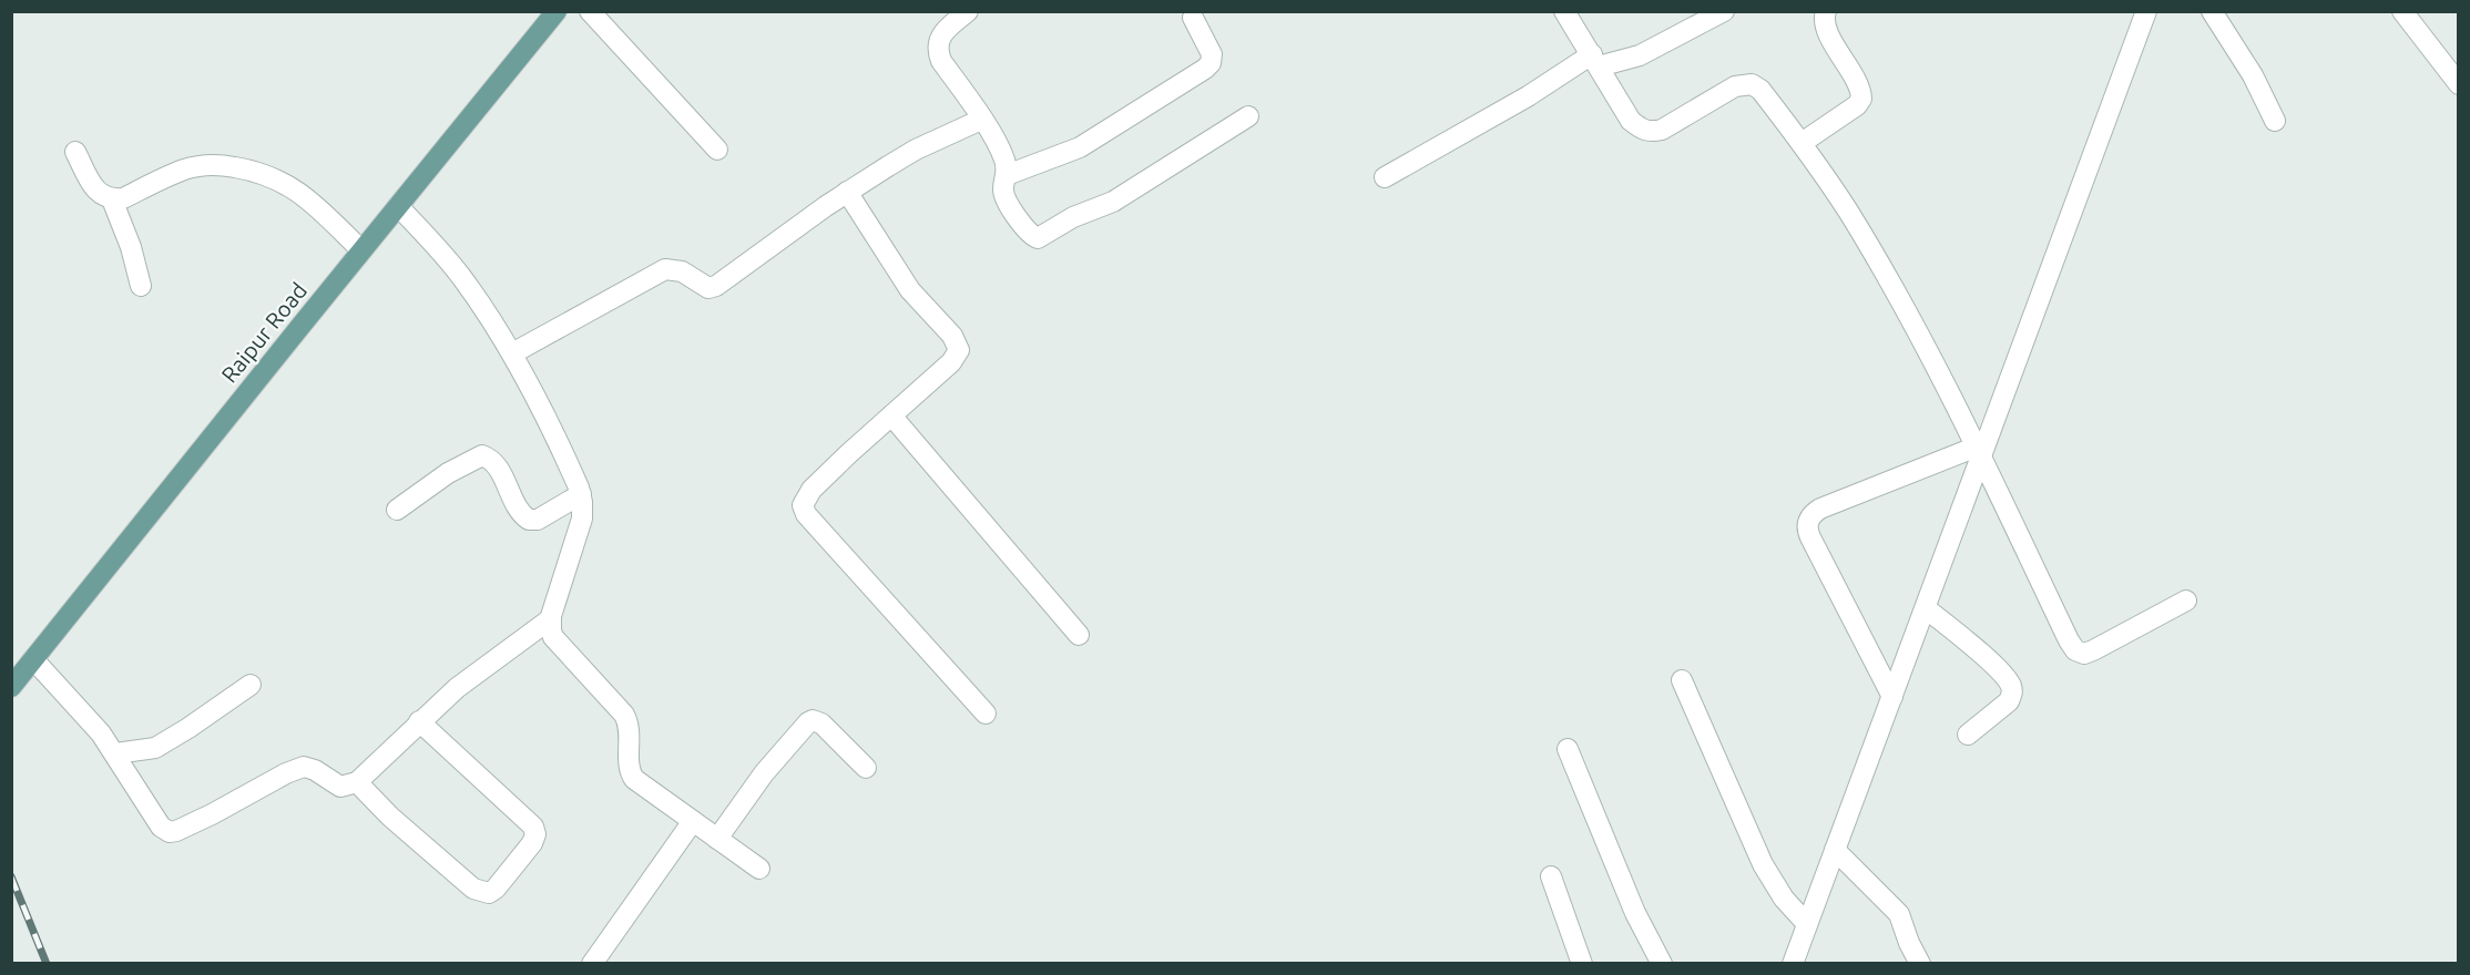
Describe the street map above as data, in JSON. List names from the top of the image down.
{
  "streets": {
    "main road": ["Raipur Road"]
  }
}
